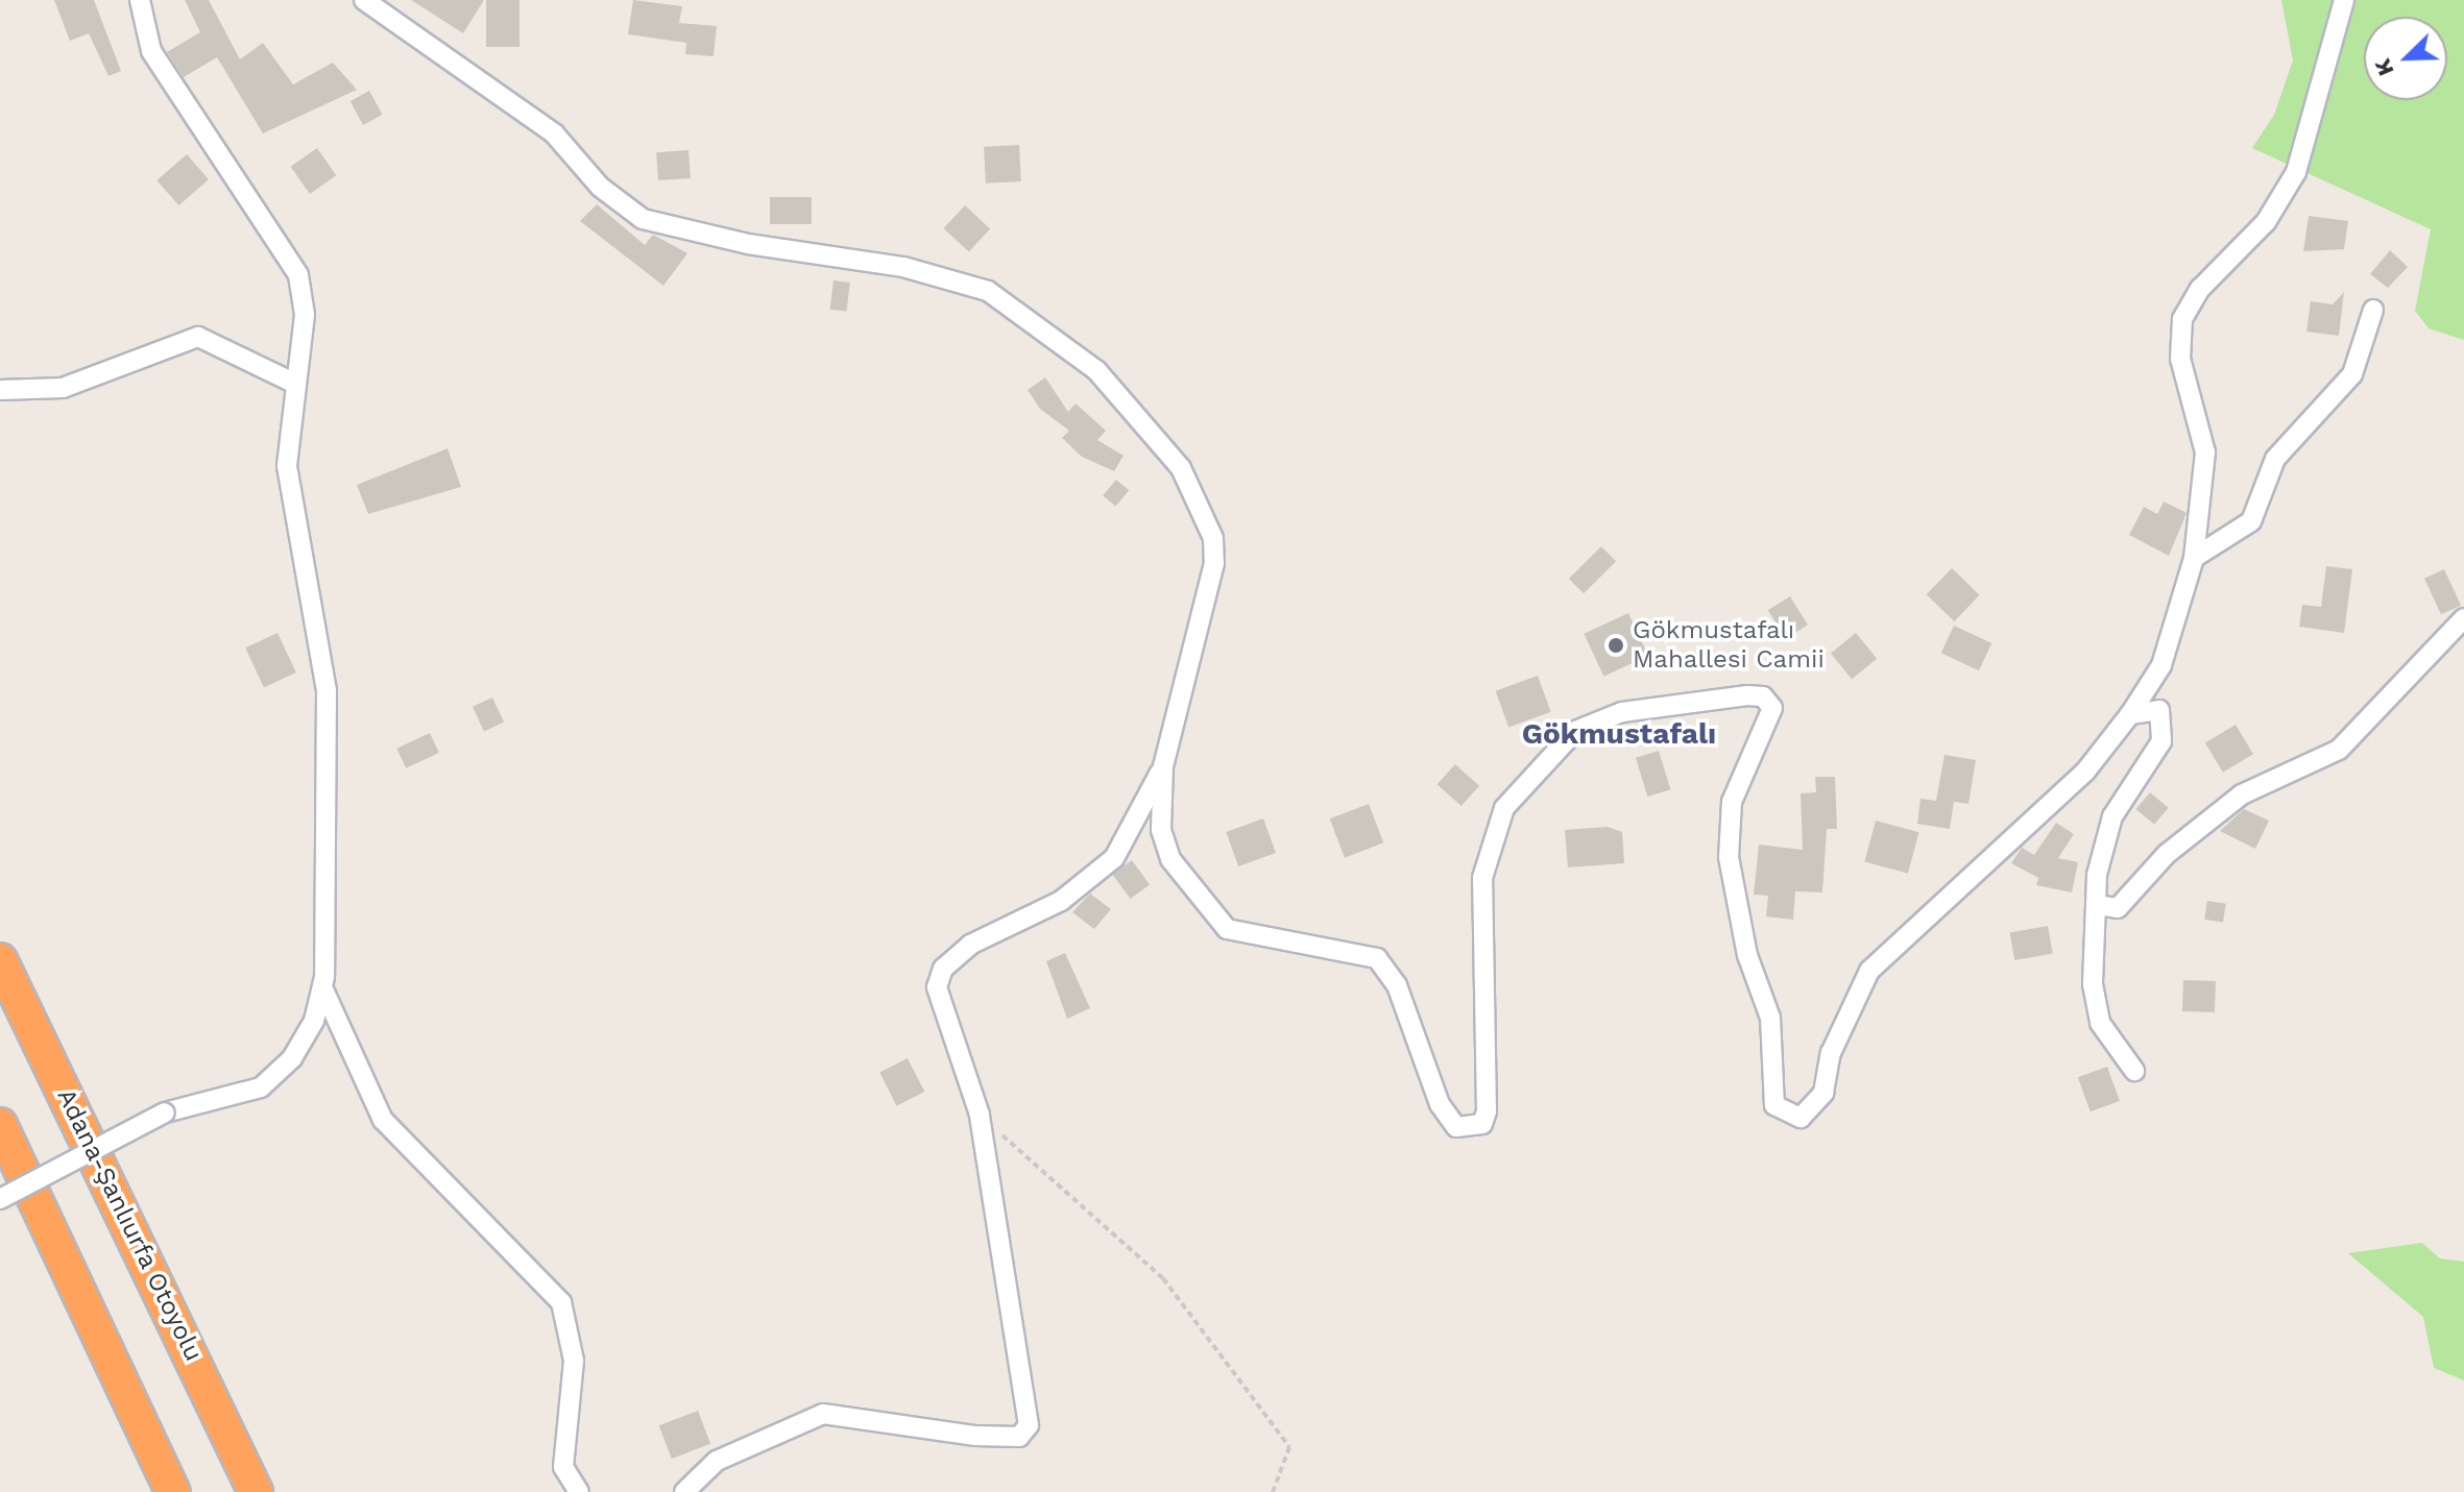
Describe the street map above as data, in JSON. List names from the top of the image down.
{
  "streets": {
    "highway": ["Adana-Şanlıurfa Otoyolu"]
  },
  "districts": ["Gökmustafalı"],
  "places": ["Gökmustafalı Mahallesi Camii"],
  "north": "bottom left"
}
